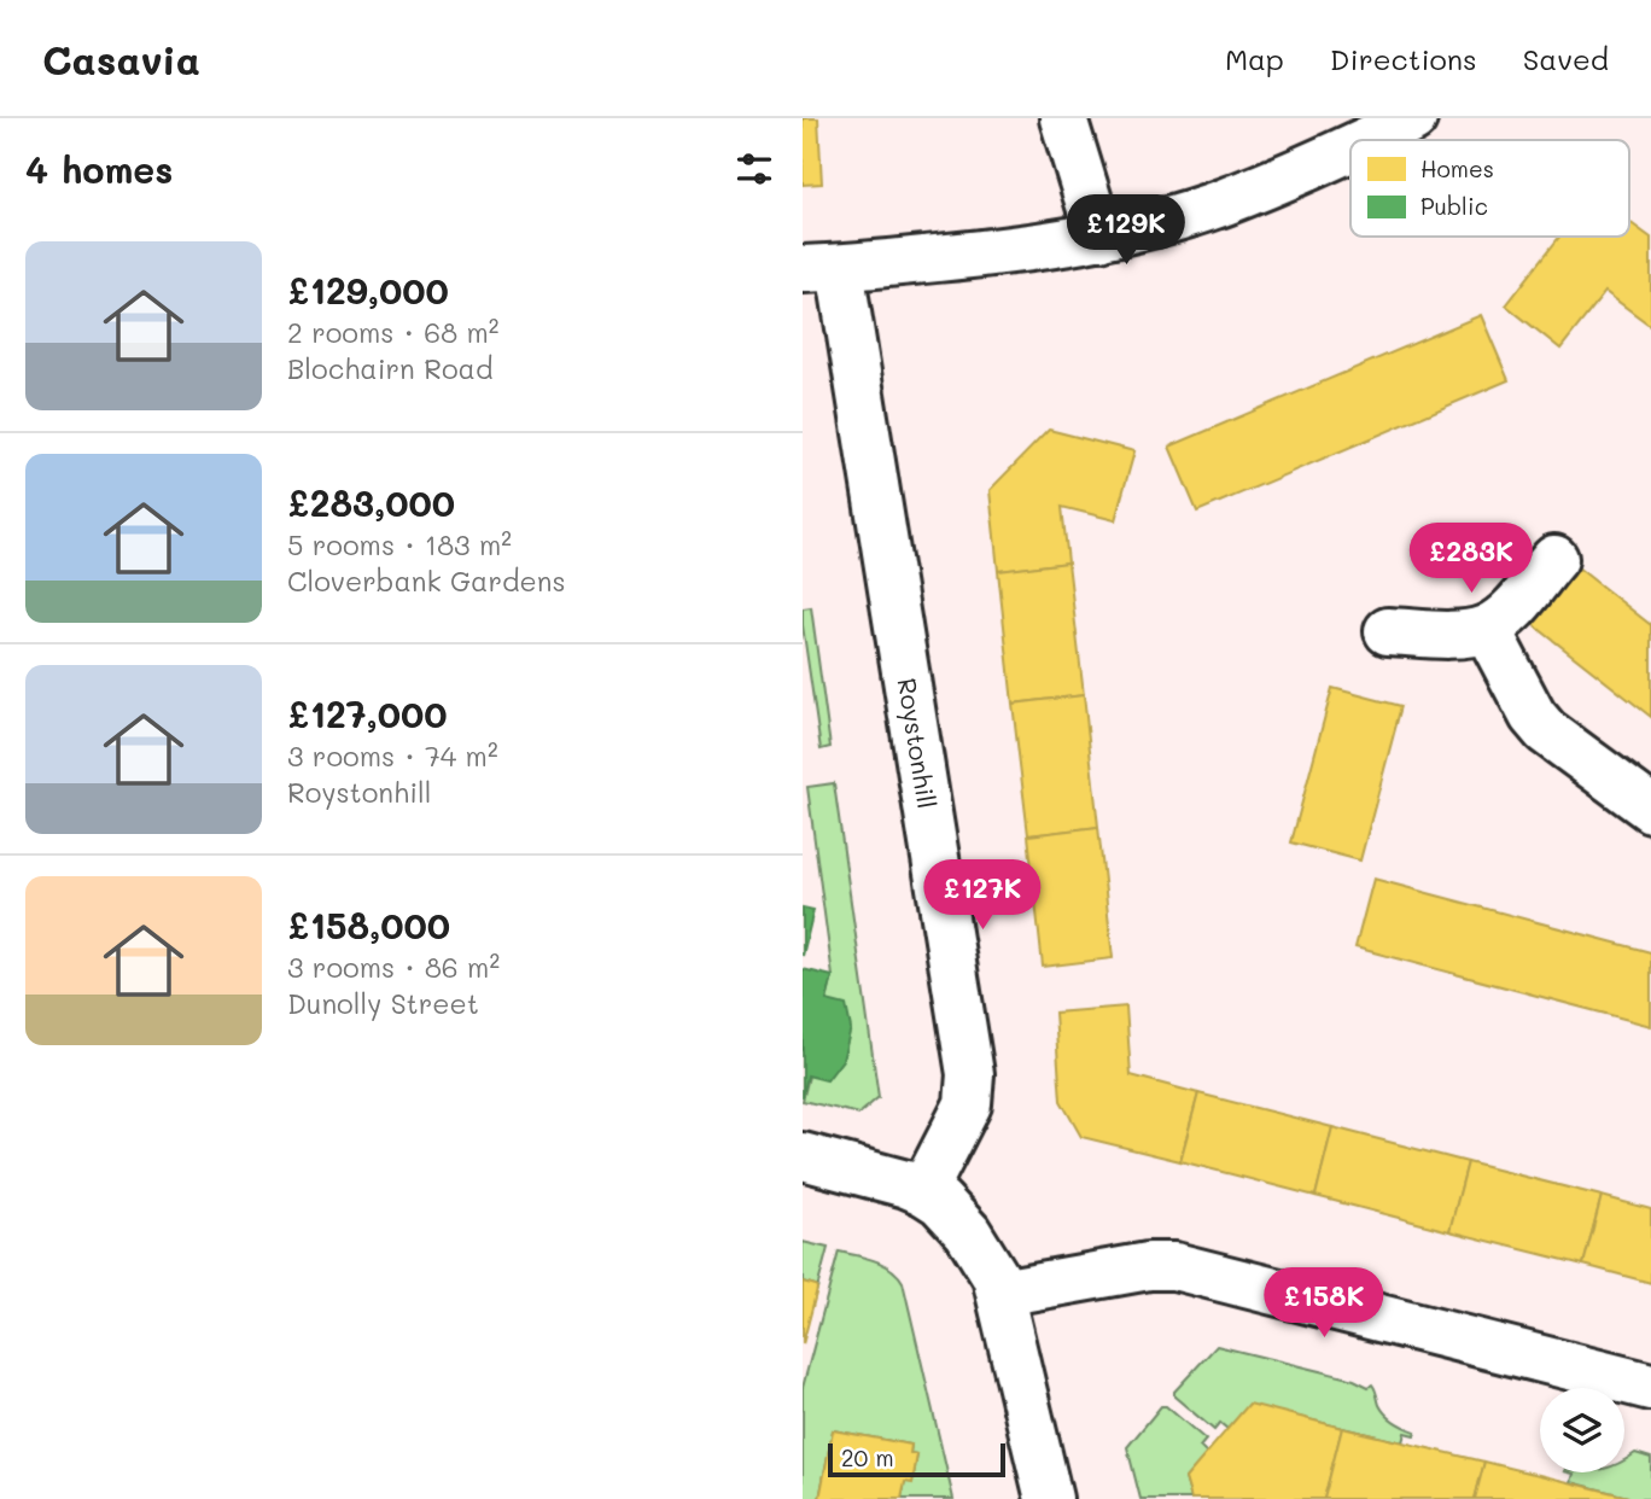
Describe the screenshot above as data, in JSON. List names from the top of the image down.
{
  "streets": {
    "street": ["Roystonhill"]
  },
  "legend": ["Homes", "Public"],
  "scale_bar": "20 m",
  "page": {
    "header": "Casavia",
    "nav": ["Map", "Directions", "Saved"],
    "heading": "4 homes",
    "price": [
      "£129K",
      "£283K",
      "£127K",
      "£158K"
    ],
    "list": [
      {
        "name": "£129,000",
        "note": "2 rooms · 68 m² · Blochairn Road"
      },
      {
        "name": "£283,000",
        "note": "5 rooms · 183 m² · Cloverbank Gardens"
      },
      {
        "name": "£127,000",
        "note": "3 rooms · 74 m² · Roystonhill"
      },
      {
        "name": "£158,000",
        "note": "3 rooms · 86 m² · Dunolly Street"
      }
    ],
    "scale": "20 m"
  }
}
